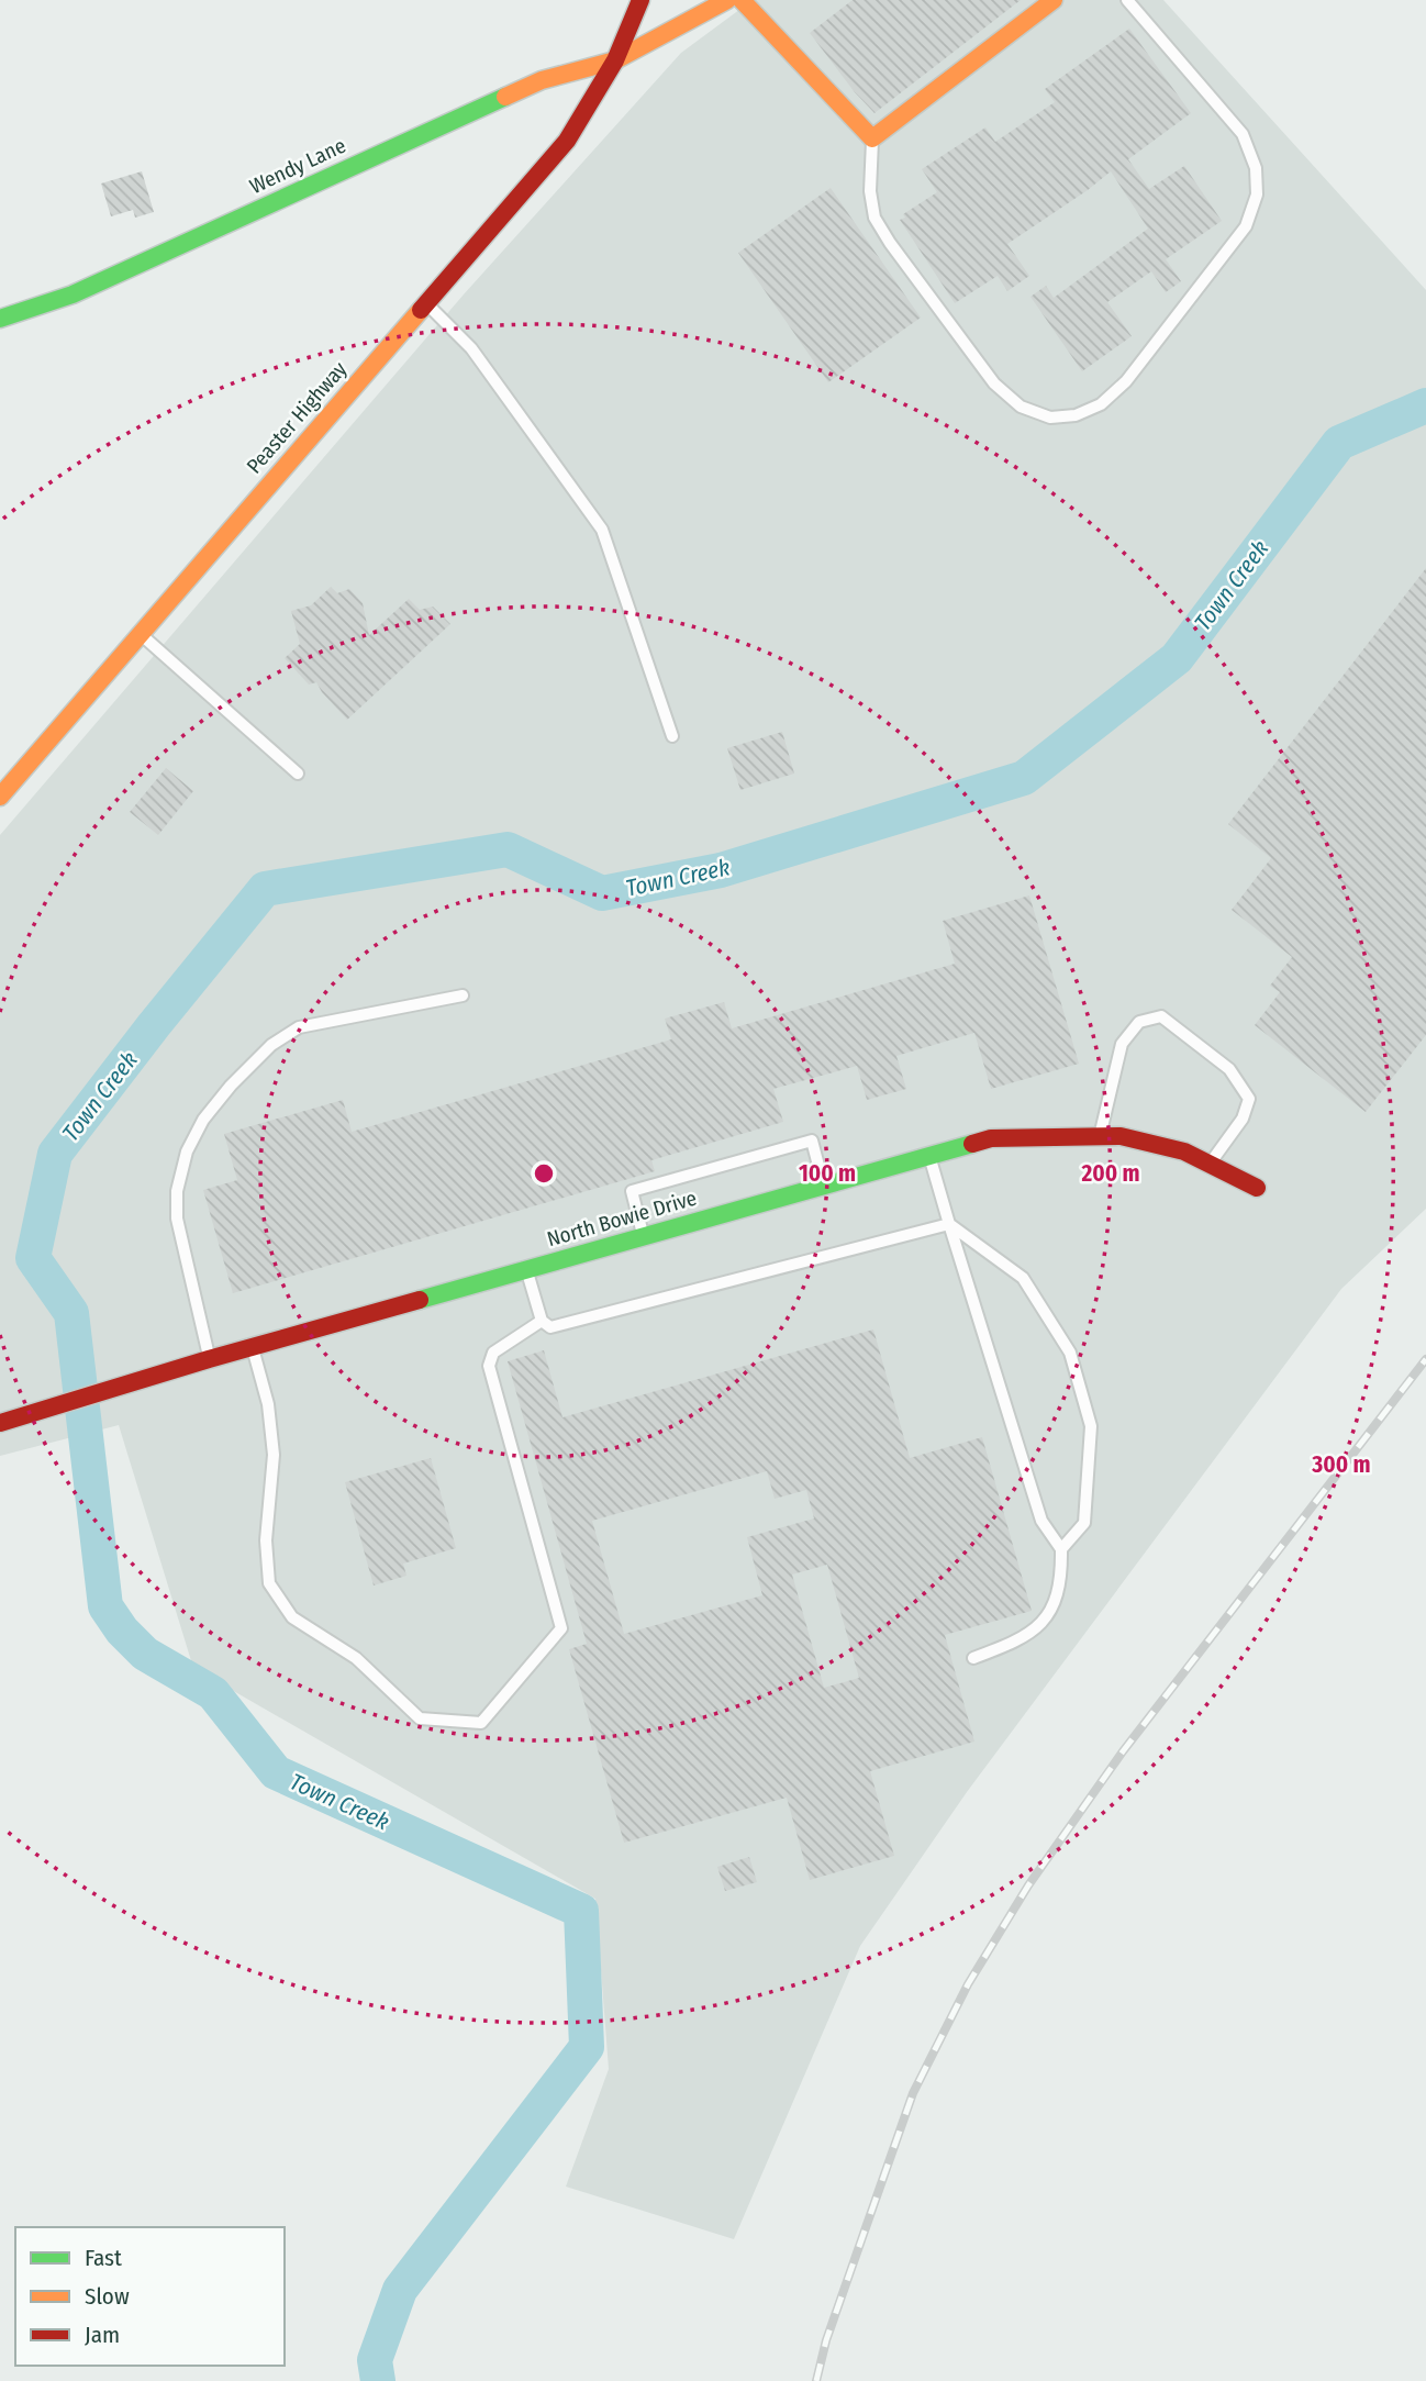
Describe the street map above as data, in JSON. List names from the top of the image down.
{
  "streets": {
    "street": ["Wendy Lane", "Peaster Highway", "North Bowie Drive"]
  },
  "crossings": [
    ["Wendy Lane", "Peaster Highway"]
  ],
  "water": ["Town Creek"],
  "legend": ["Fast", "Slow", "Jam"],
  "rings": ["100 m", "200 m", "300 m"]
}
